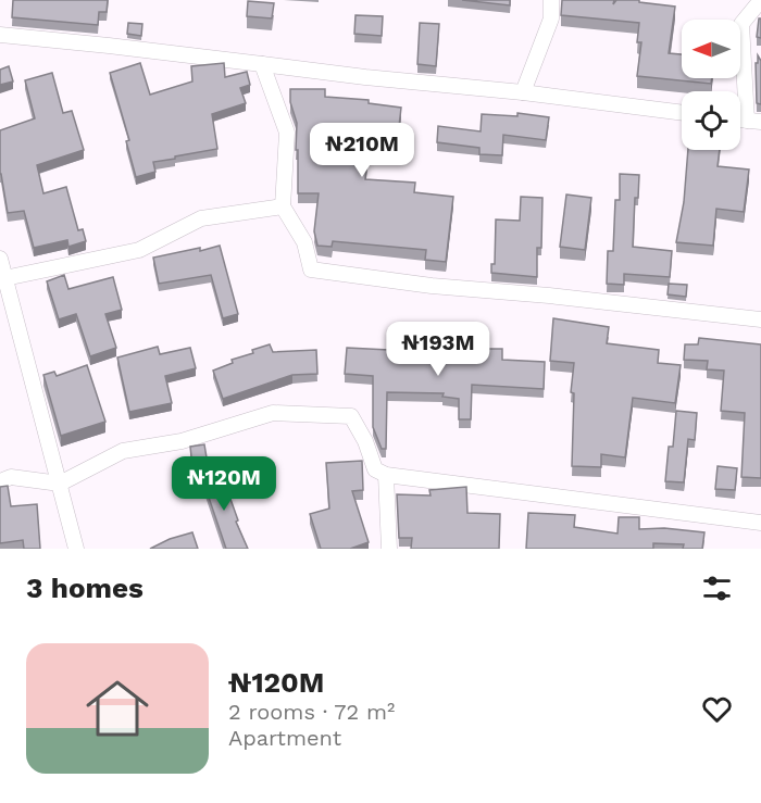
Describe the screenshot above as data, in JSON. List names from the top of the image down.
{
  "north": "left",
  "page": {
    "price": ["₦210M", "₦193M", "₦120M"],
    "heading": "3 homes",
    "list": [
      {
        "name": "₦120M",
        "note": "2 rooms · 72 m² · Apartment"
      }
    ]
  }
}
